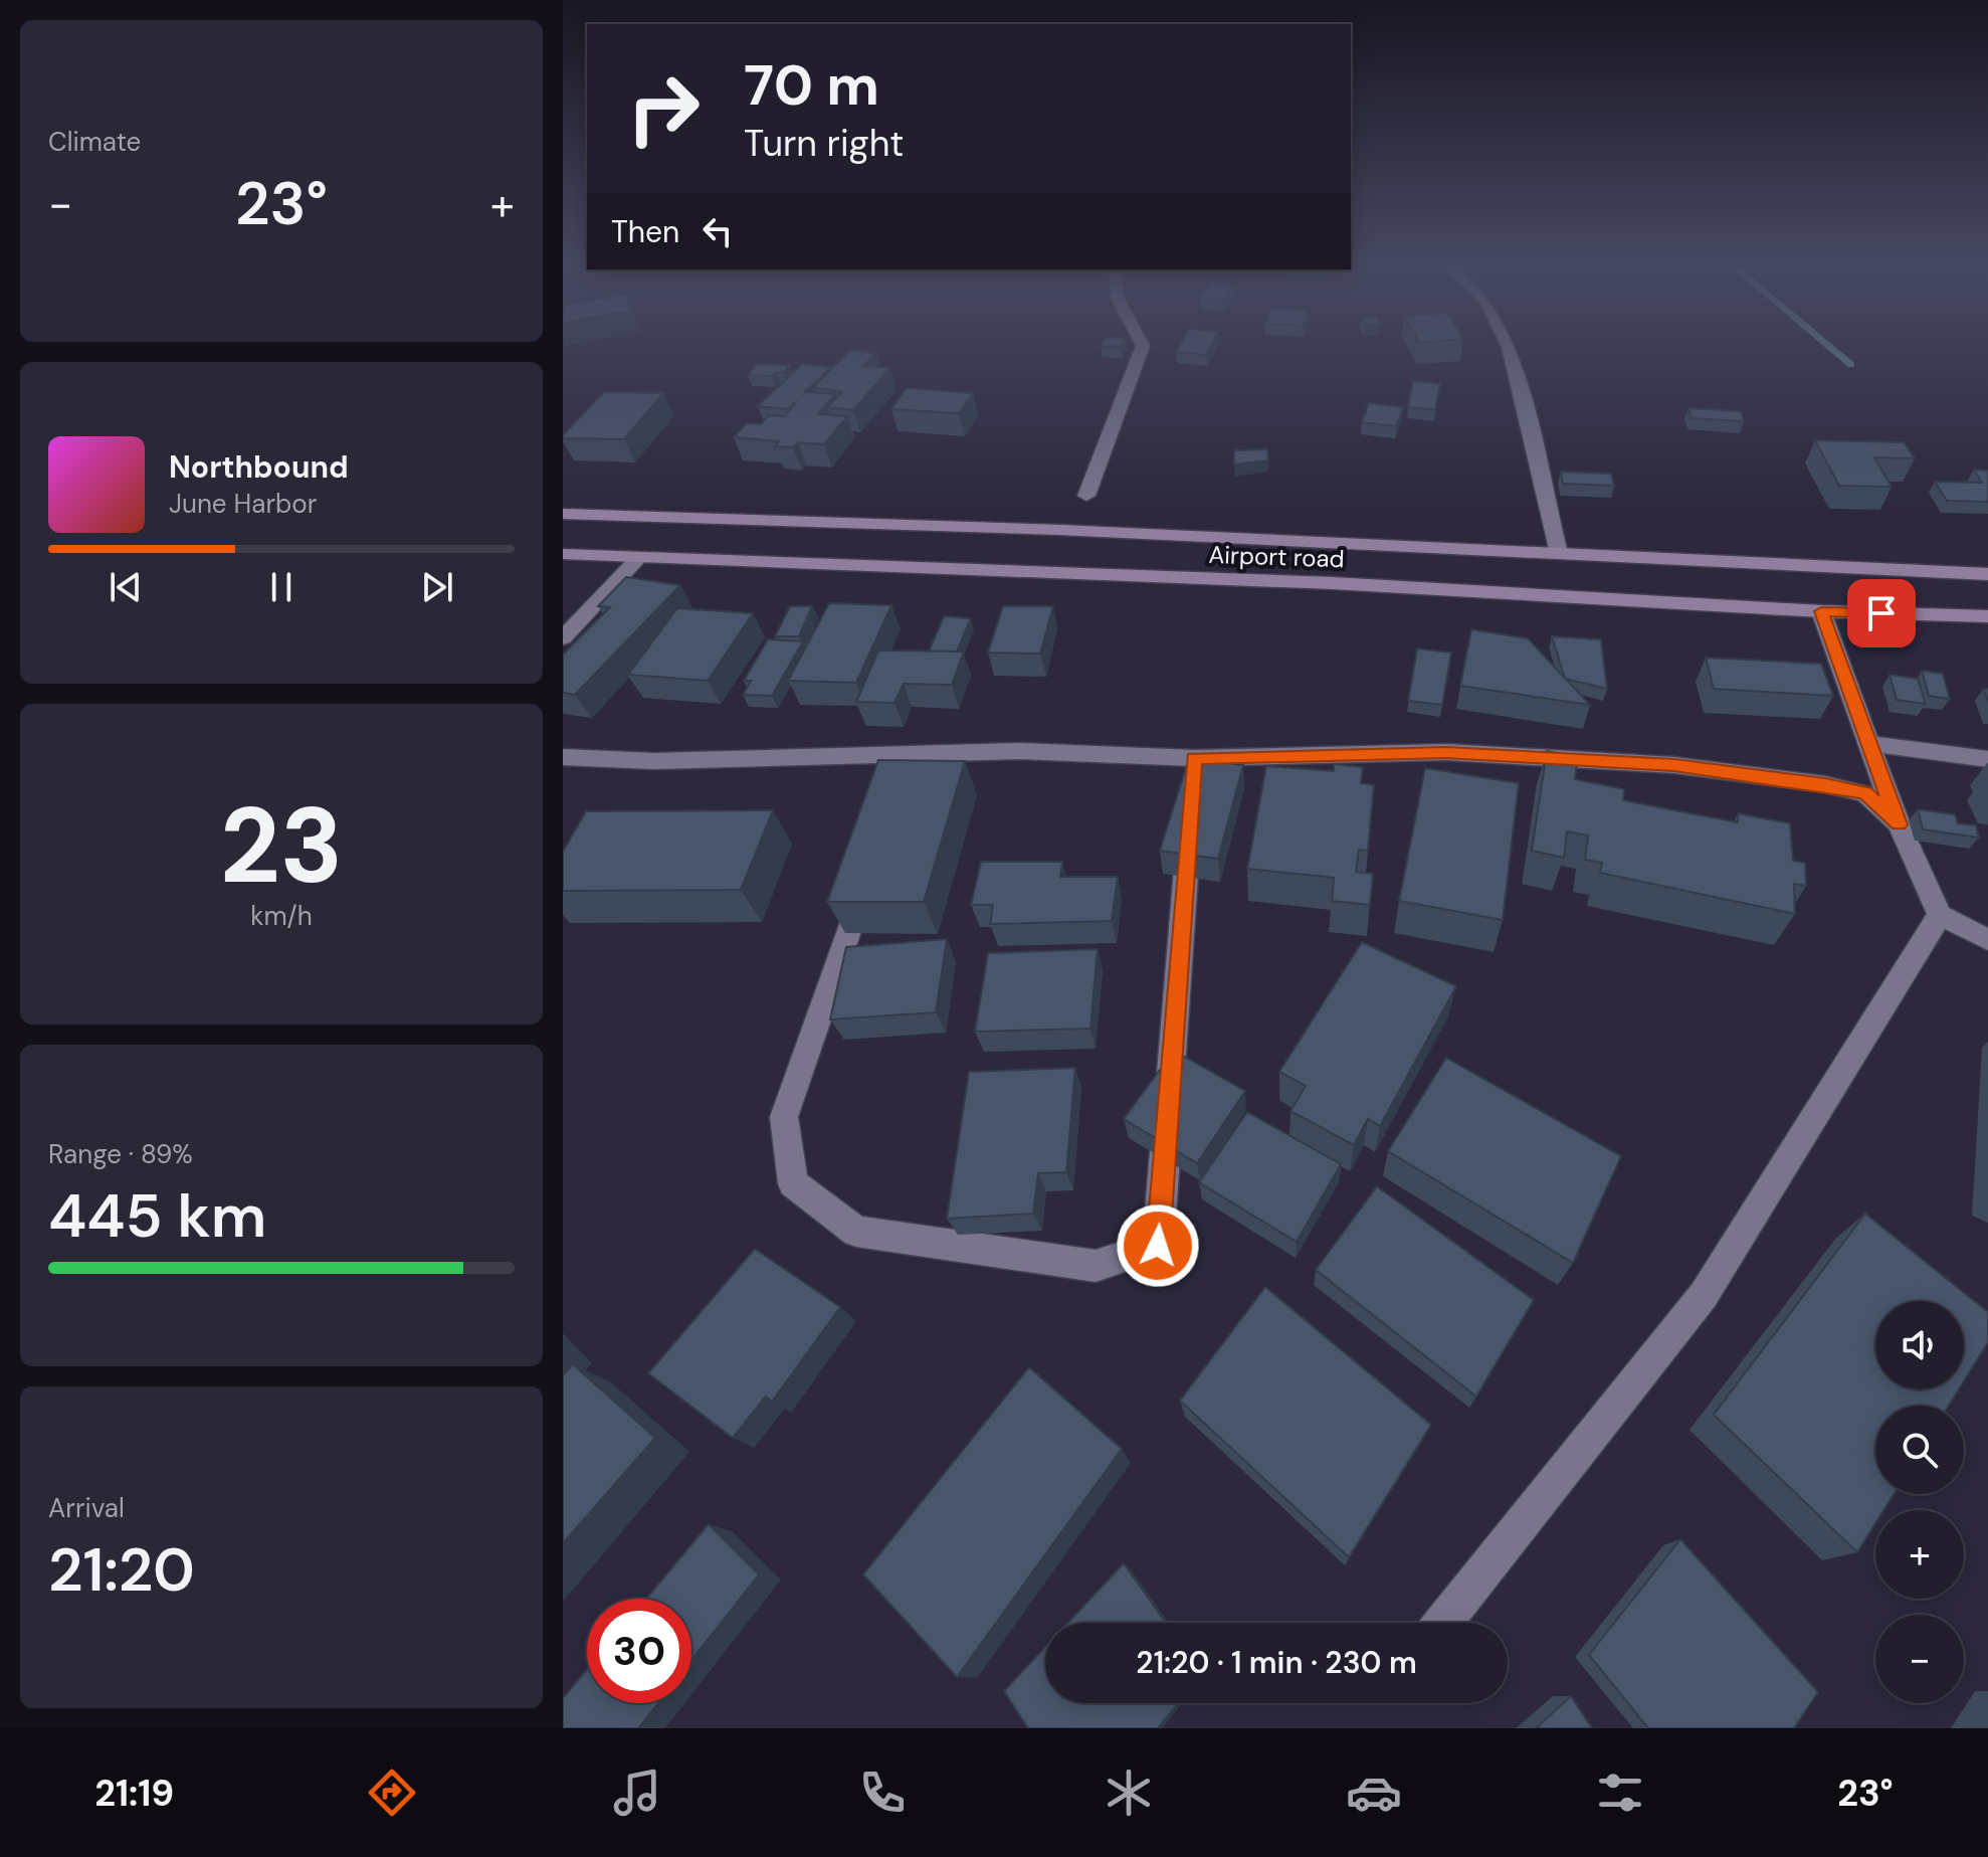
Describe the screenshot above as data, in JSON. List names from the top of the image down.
{
  "streets": {
    "main road": ["Airport road"]
  },
  "page": {
    "tile": [
      "Climate",
      ["23", "km/h"],
      ["Range · 89%", "445 km"],
      ["Arrival", "21:20"]
    ],
    "turn": ["70 m", "Turn right"],
    "heat": ["−", "23°", "+"],
    "then": "Then",
    "song": ["Northbound", "June Harbor"],
    "map_buttons": ["+", "−"],
    "limit": "30",
    "trip": "21:20 · 1 min · 230 m",
    "tabs": ["21:19", "23°"]
  }
}
